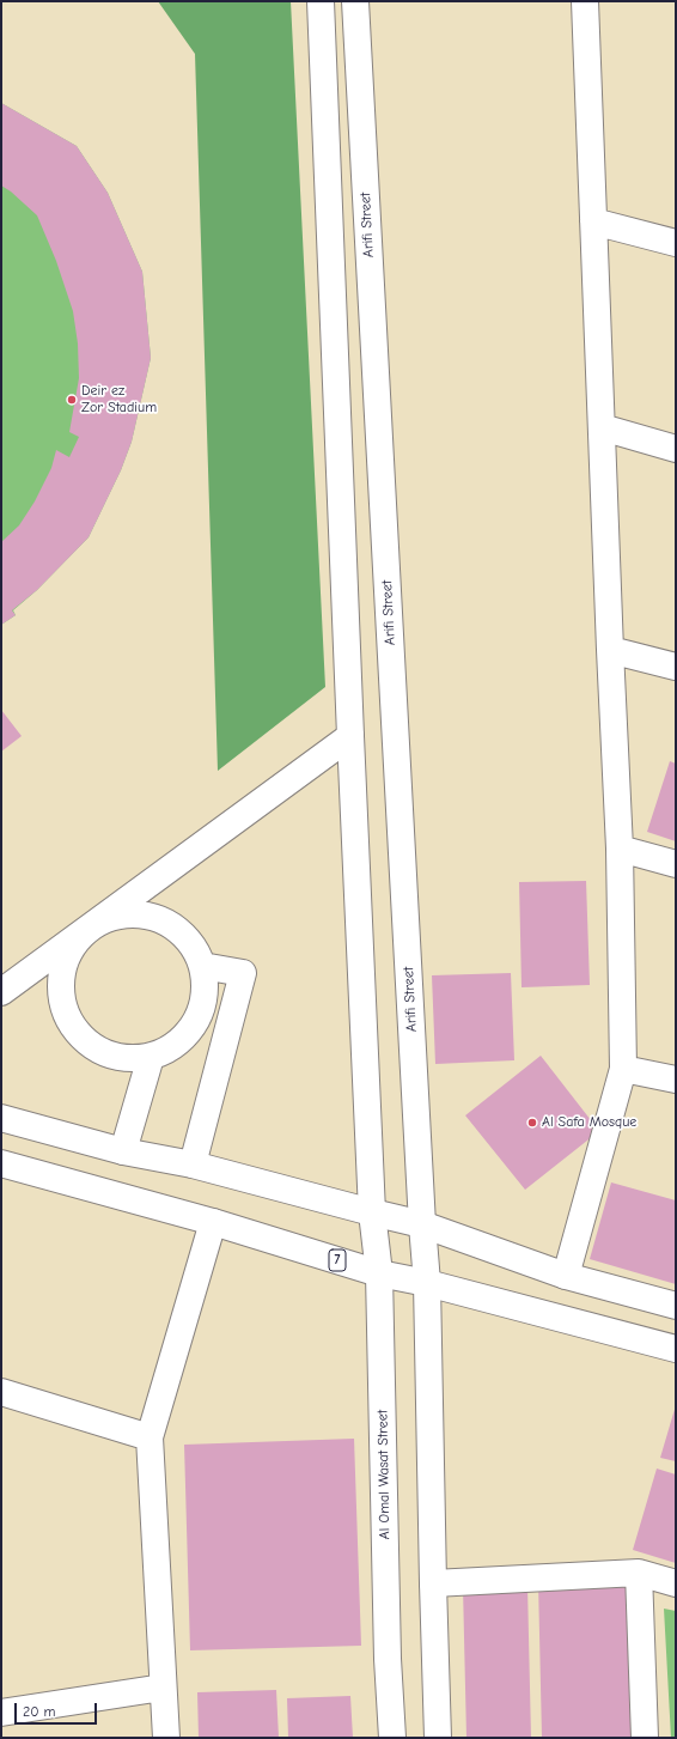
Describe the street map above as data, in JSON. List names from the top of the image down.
{
  "streets": {
    "street": ["Arifi Street", "7", "Al Omal Wasat Street"]
  },
  "crossings": [
    ["7", "Al Omal Wasat Street"]
  ],
  "places": ["Deir ez Zor Stadium", "Al Safa Mosque"],
  "scale_bar": "20 m"
}
